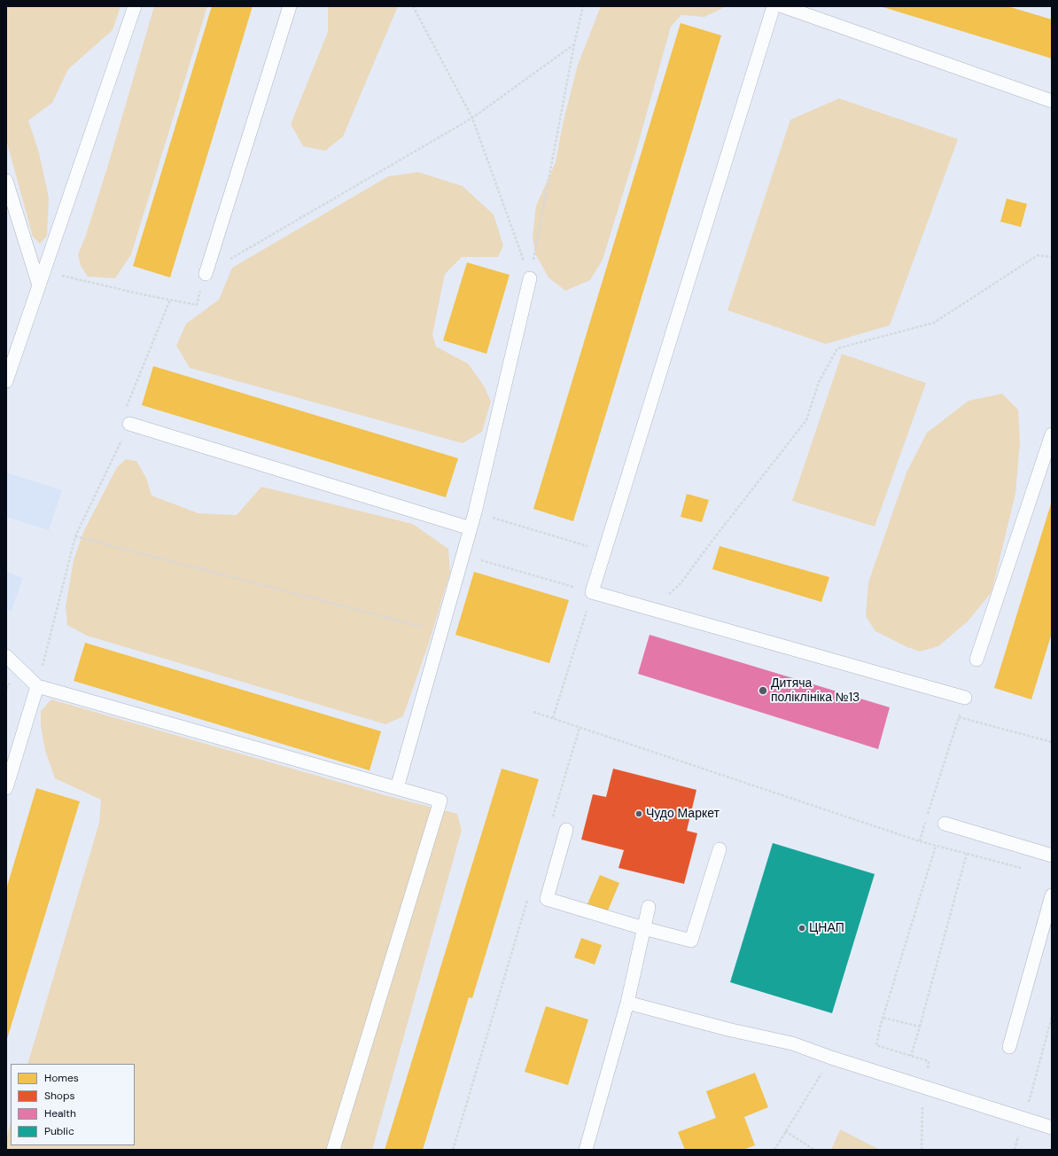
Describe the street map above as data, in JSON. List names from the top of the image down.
{
  "places": ["Дитяча поліклініка №13", "Чудо Маркет", "ЦНАП"],
  "legend": [
    "Homes",
    "Shops",
    "Health",
    "Public"
  ]
}
